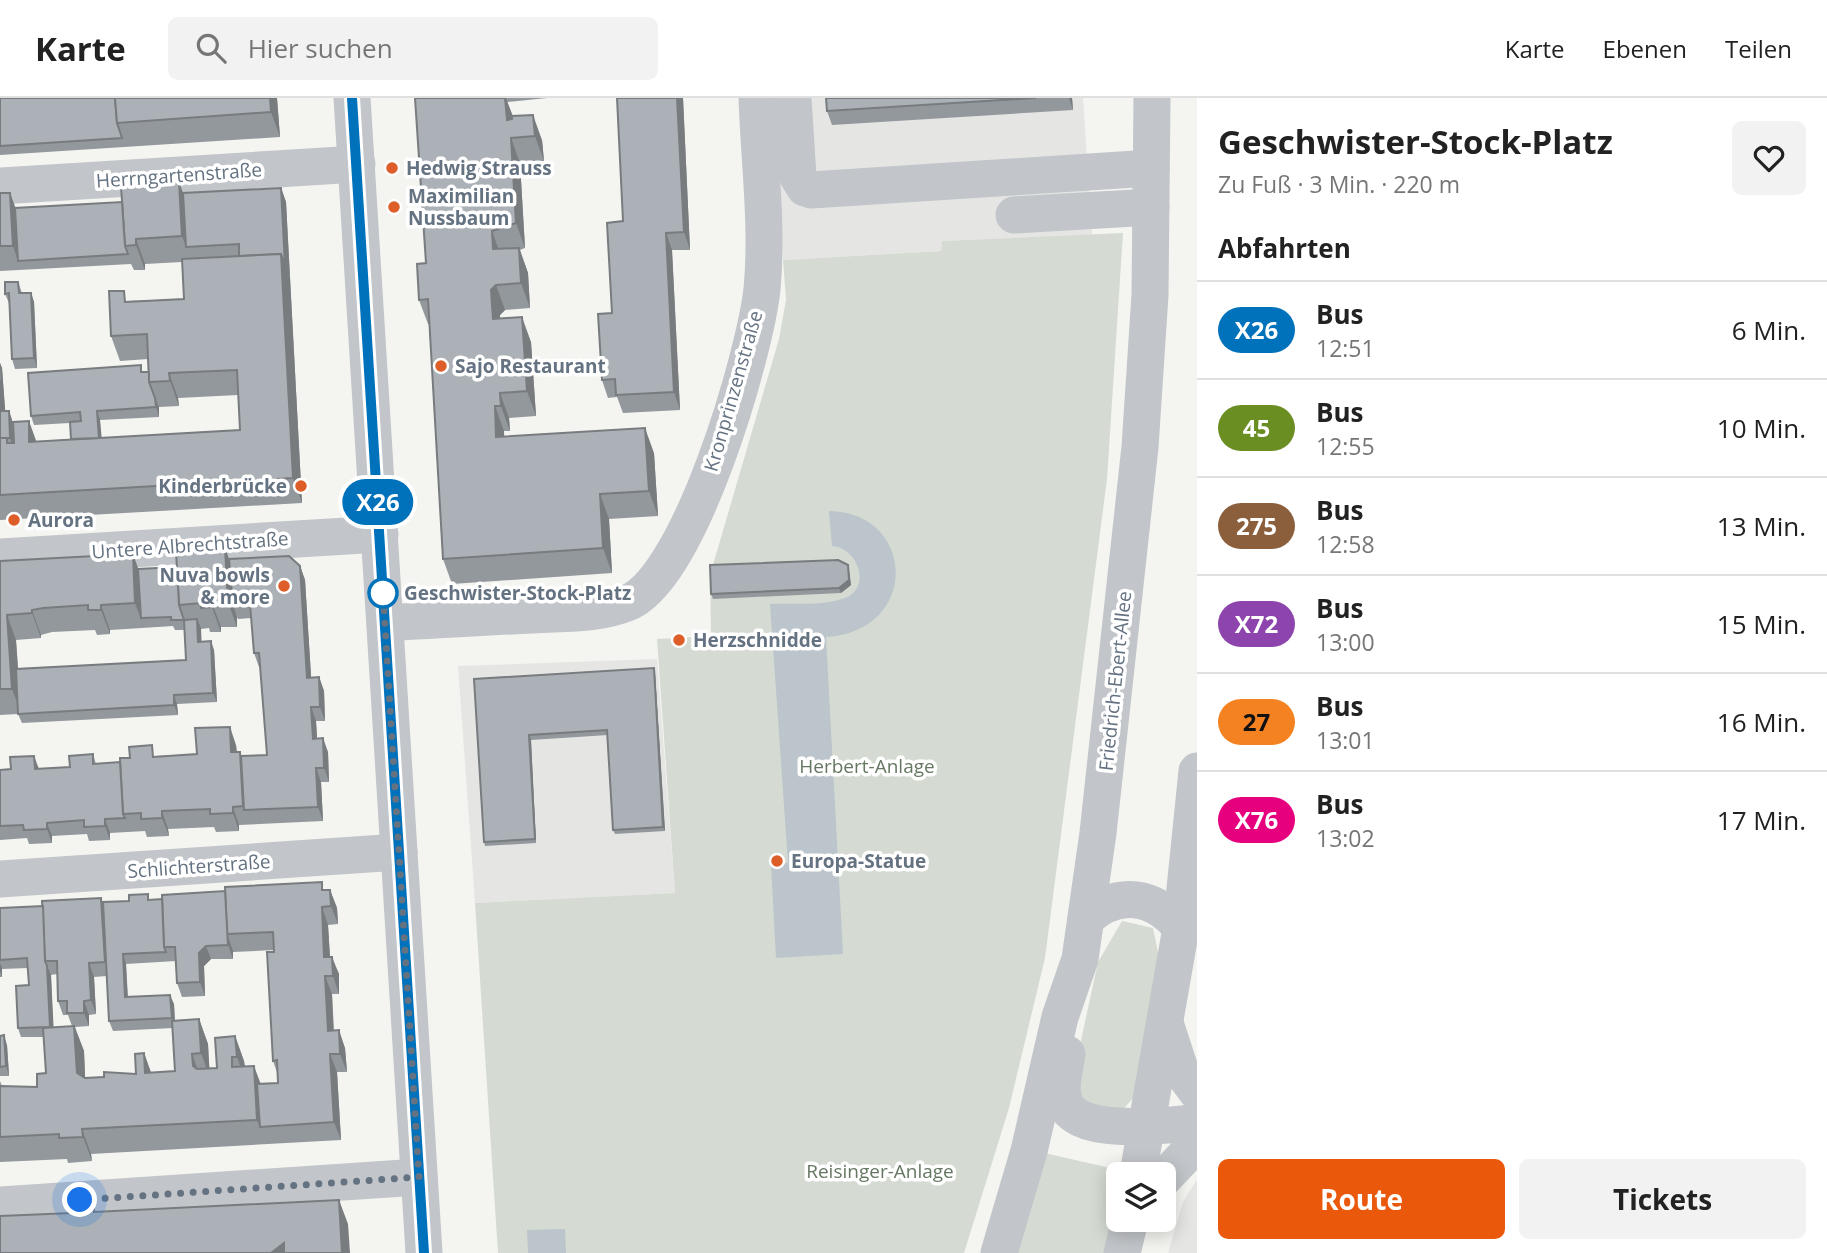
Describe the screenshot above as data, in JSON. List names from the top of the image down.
{
  "streets": {
    "street": [
      "Herrngartenstraße",
      "Kronprinzenstraße",
      "Untere Albrechtstraße",
      "Friedrich-Ebert-Allee",
      "Schlichterstraße"
    ]
  },
  "parks": ["Herbert-Anlage", "Reisinger-Anlage"],
  "places": [
    "Hedwig Strauss",
    "Maximilian Nussbaum",
    "Sajo Restaurant",
    "Kinderbrücke",
    "Aurora",
    "Nuva bowls & more",
    "Geschwister-Stock-Platz",
    "Herzschnidde",
    "Europa-Statue"
  ],
  "lines": ["bus line X26"],
  "page": {
    "header": "Karte",
    "search": "Hier suchen",
    "nav": ["Karte", "Ebenen", "Teilen"],
    "on_map": "X26",
    "heading": [
      ["Geschwister-Stock-Platz", "Zu Fuß · 3 Min. · 220 m"],
      "Abfahrten"
    ],
    "list": [
      {
        "mark": "X26",
        "name": "Bus",
        "note": "12:51",
        "value": "6 Min."
      },
      {
        "mark": "45",
        "name": "Bus",
        "note": "12:55",
        "value": "10 Min."
      },
      {
        "mark": "275",
        "name": "Bus",
        "note": "12:58",
        "value": "13 Min."
      },
      {
        "mark": "X72",
        "name": "Bus",
        "note": "13:00",
        "value": "15 Min."
      },
      {
        "mark": "27",
        "name": "Bus",
        "note": "13:01",
        "value": "16 Min."
      },
      {
        "mark": "X76",
        "name": "Bus",
        "note": "13:02",
        "value": "17 Min."
      }
    ],
    "buttons": ["Route", "Tickets"]
  }
}
